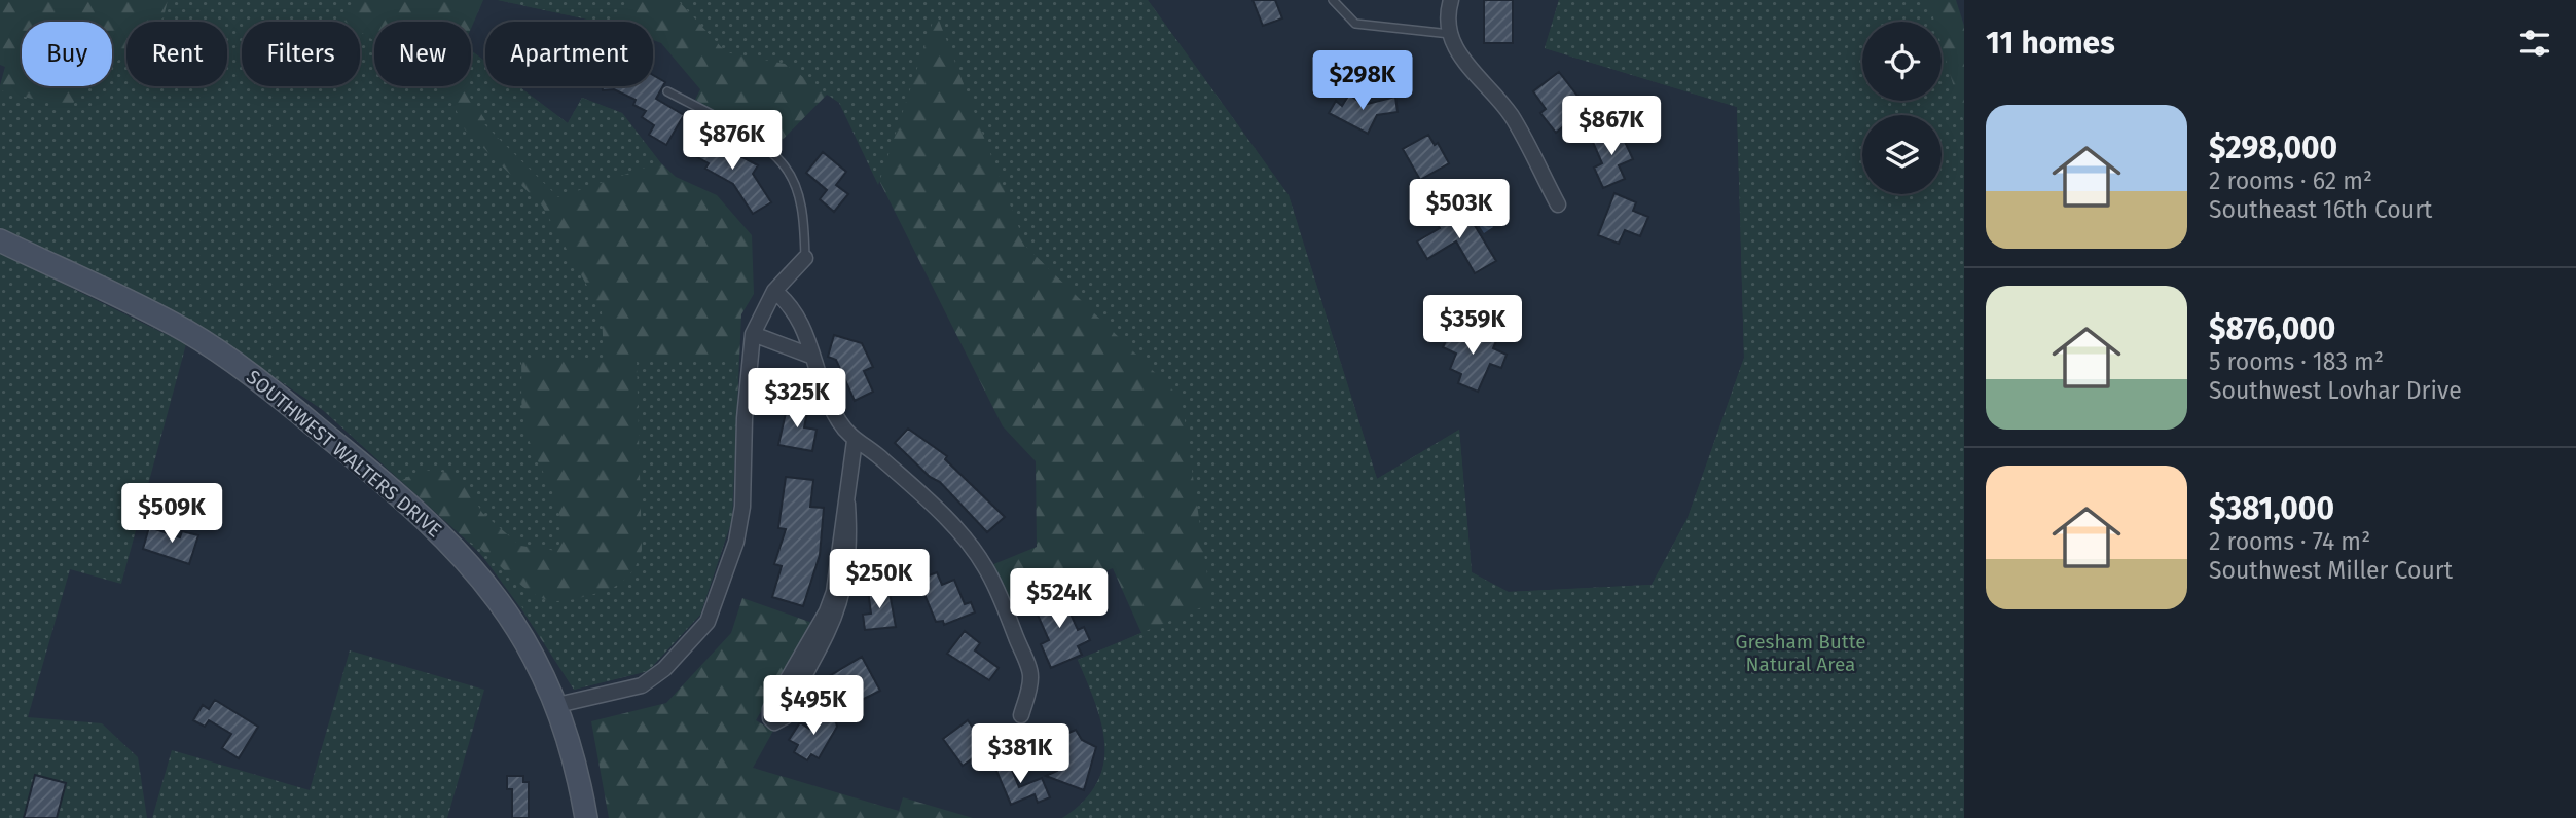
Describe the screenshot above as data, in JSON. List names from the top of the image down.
{
  "streets": {
    "street": ["SOUTHWEST WALTERS DRIVE"]
  },
  "parks": ["Gresham Butte Natural Area"],
  "page": {
    "heading": "11 homes",
    "chip": [
      "Buy",
      "Rent",
      "Filters",
      "New",
      "Apartment"
    ],
    "price": [
      "$298K",
      "$867K",
      "$876K",
      "$503K",
      "$359K",
      "$325K",
      "$509K",
      "$250K",
      "$524K",
      "$495K",
      "$381K"
    ],
    "list": [
      {
        "name": "$298,000",
        "note": "2 rooms · 62 m² · Southeast 16th Court"
      },
      {
        "name": "$876,000",
        "note": "5 rooms · 183 m² · Southwest Lovhar Drive"
      },
      {
        "name": "$381,000",
        "note": "2 rooms · 74 m² · Southwest Miller Court"
      }
    ]
  }
}
